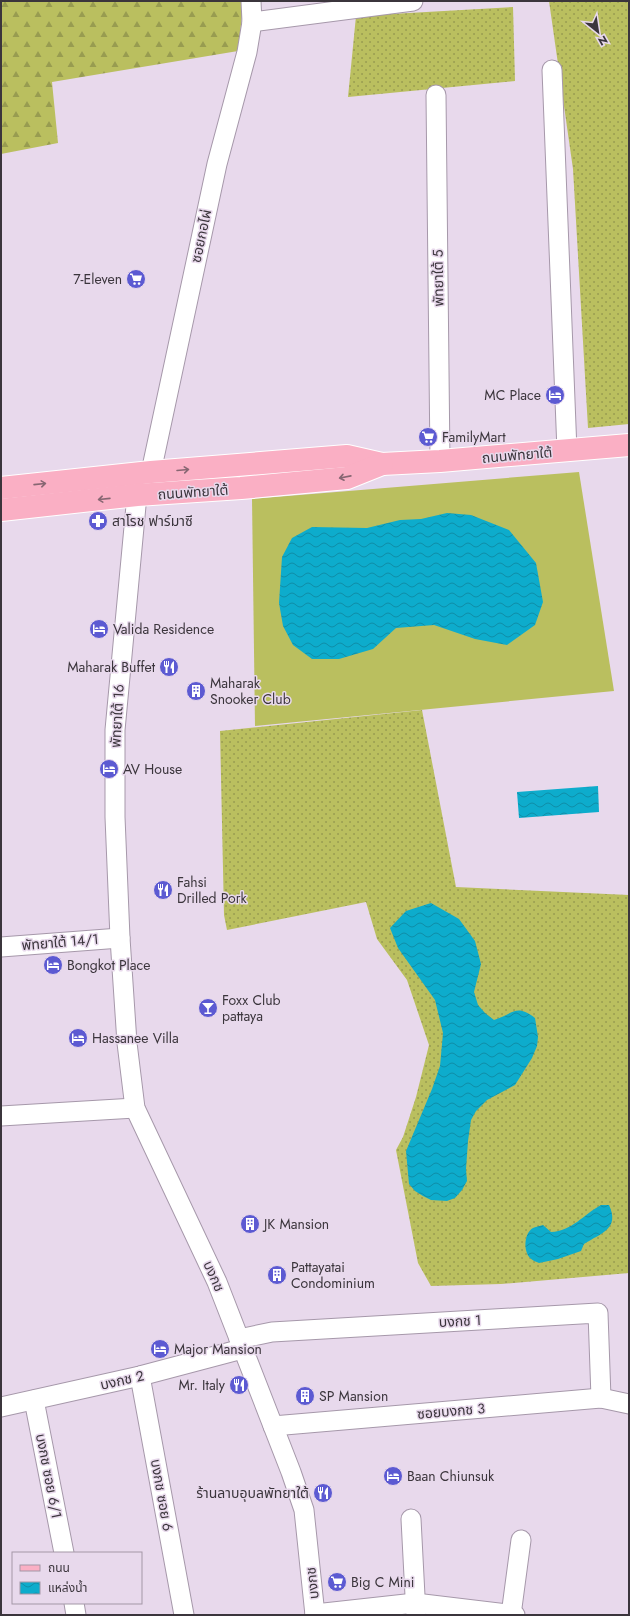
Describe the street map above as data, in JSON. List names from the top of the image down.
{
  "streets": {
    "main road": ["ถนนพัทยาใต้"],
    "street": [
      "ซอยกอไผ่",
      "พัทยาใต้ 5",
      "พัทยาใต้ 16",
      "พัทยาใต้ 14/1",
      "บงกช",
      "บงกช 1",
      "บงกช 2",
      "ซอยบงกช 3",
      "บงกช ซอย 6/1",
      "บงกช ซอย 6"
    ]
  },
  "crossings": [
    ["ซอยกอไผ่", "ถนนพัทยาใต้"],
    ["พัทยาใต้ 5", "ถนนพัทยาใต้"],
    ["ถนนพัทยาใต้", "พัทยาใต้ 16"],
    ["พัทยาใต้ 16", "พัทยาใต้ 14/1"],
    ["พัทยาใต้ 16", "บงกช"],
    ["พัทยาใต้ 14/1", "บงกช"],
    ["บงกช", "บงกช 1"],
    ["บงกช", "บงกช 2"],
    ["บงกช", "ซอยบงกช 3"],
    ["บงกช 1", "บงกช 2"],
    ["บงกช 1", "ซอยบงกช 3"],
    ["บงกช 2", "บงกช ซอย 6/1"],
    ["บงกช 2", "บงกช ซอย 6"]
  ],
  "places": {
    "supermarket": ["7-Eleven", "FamilyMart", "Big C Mini"],
    "hotel": [
      "MC Place",
      "Valida Residence",
      "AV House",
      "Bongkot Place",
      "Hassanee Villa",
      "Major Mansion",
      "Baan Chiunsuk"
    ],
    "pharmacy": ["สาโรช ฟาร์มาซี"],
    "restaurant": [
      "Maharak Buffet",
      "Fahsi Drilled Pork",
      "Mr. Italy",
      "ร้านลาบอุบลพัทยาใต้"
    ],
    "building": [
      "Maharak Snooker Club",
      "JK Mansion",
      "Pattayatai Condominium",
      "SP Mansion"
    ],
    "bar": ["Foxx Club pattaya"]
  },
  "legend": ["ถนน", "แหล่งน้ำ"],
  "north": "bottom right"
}
